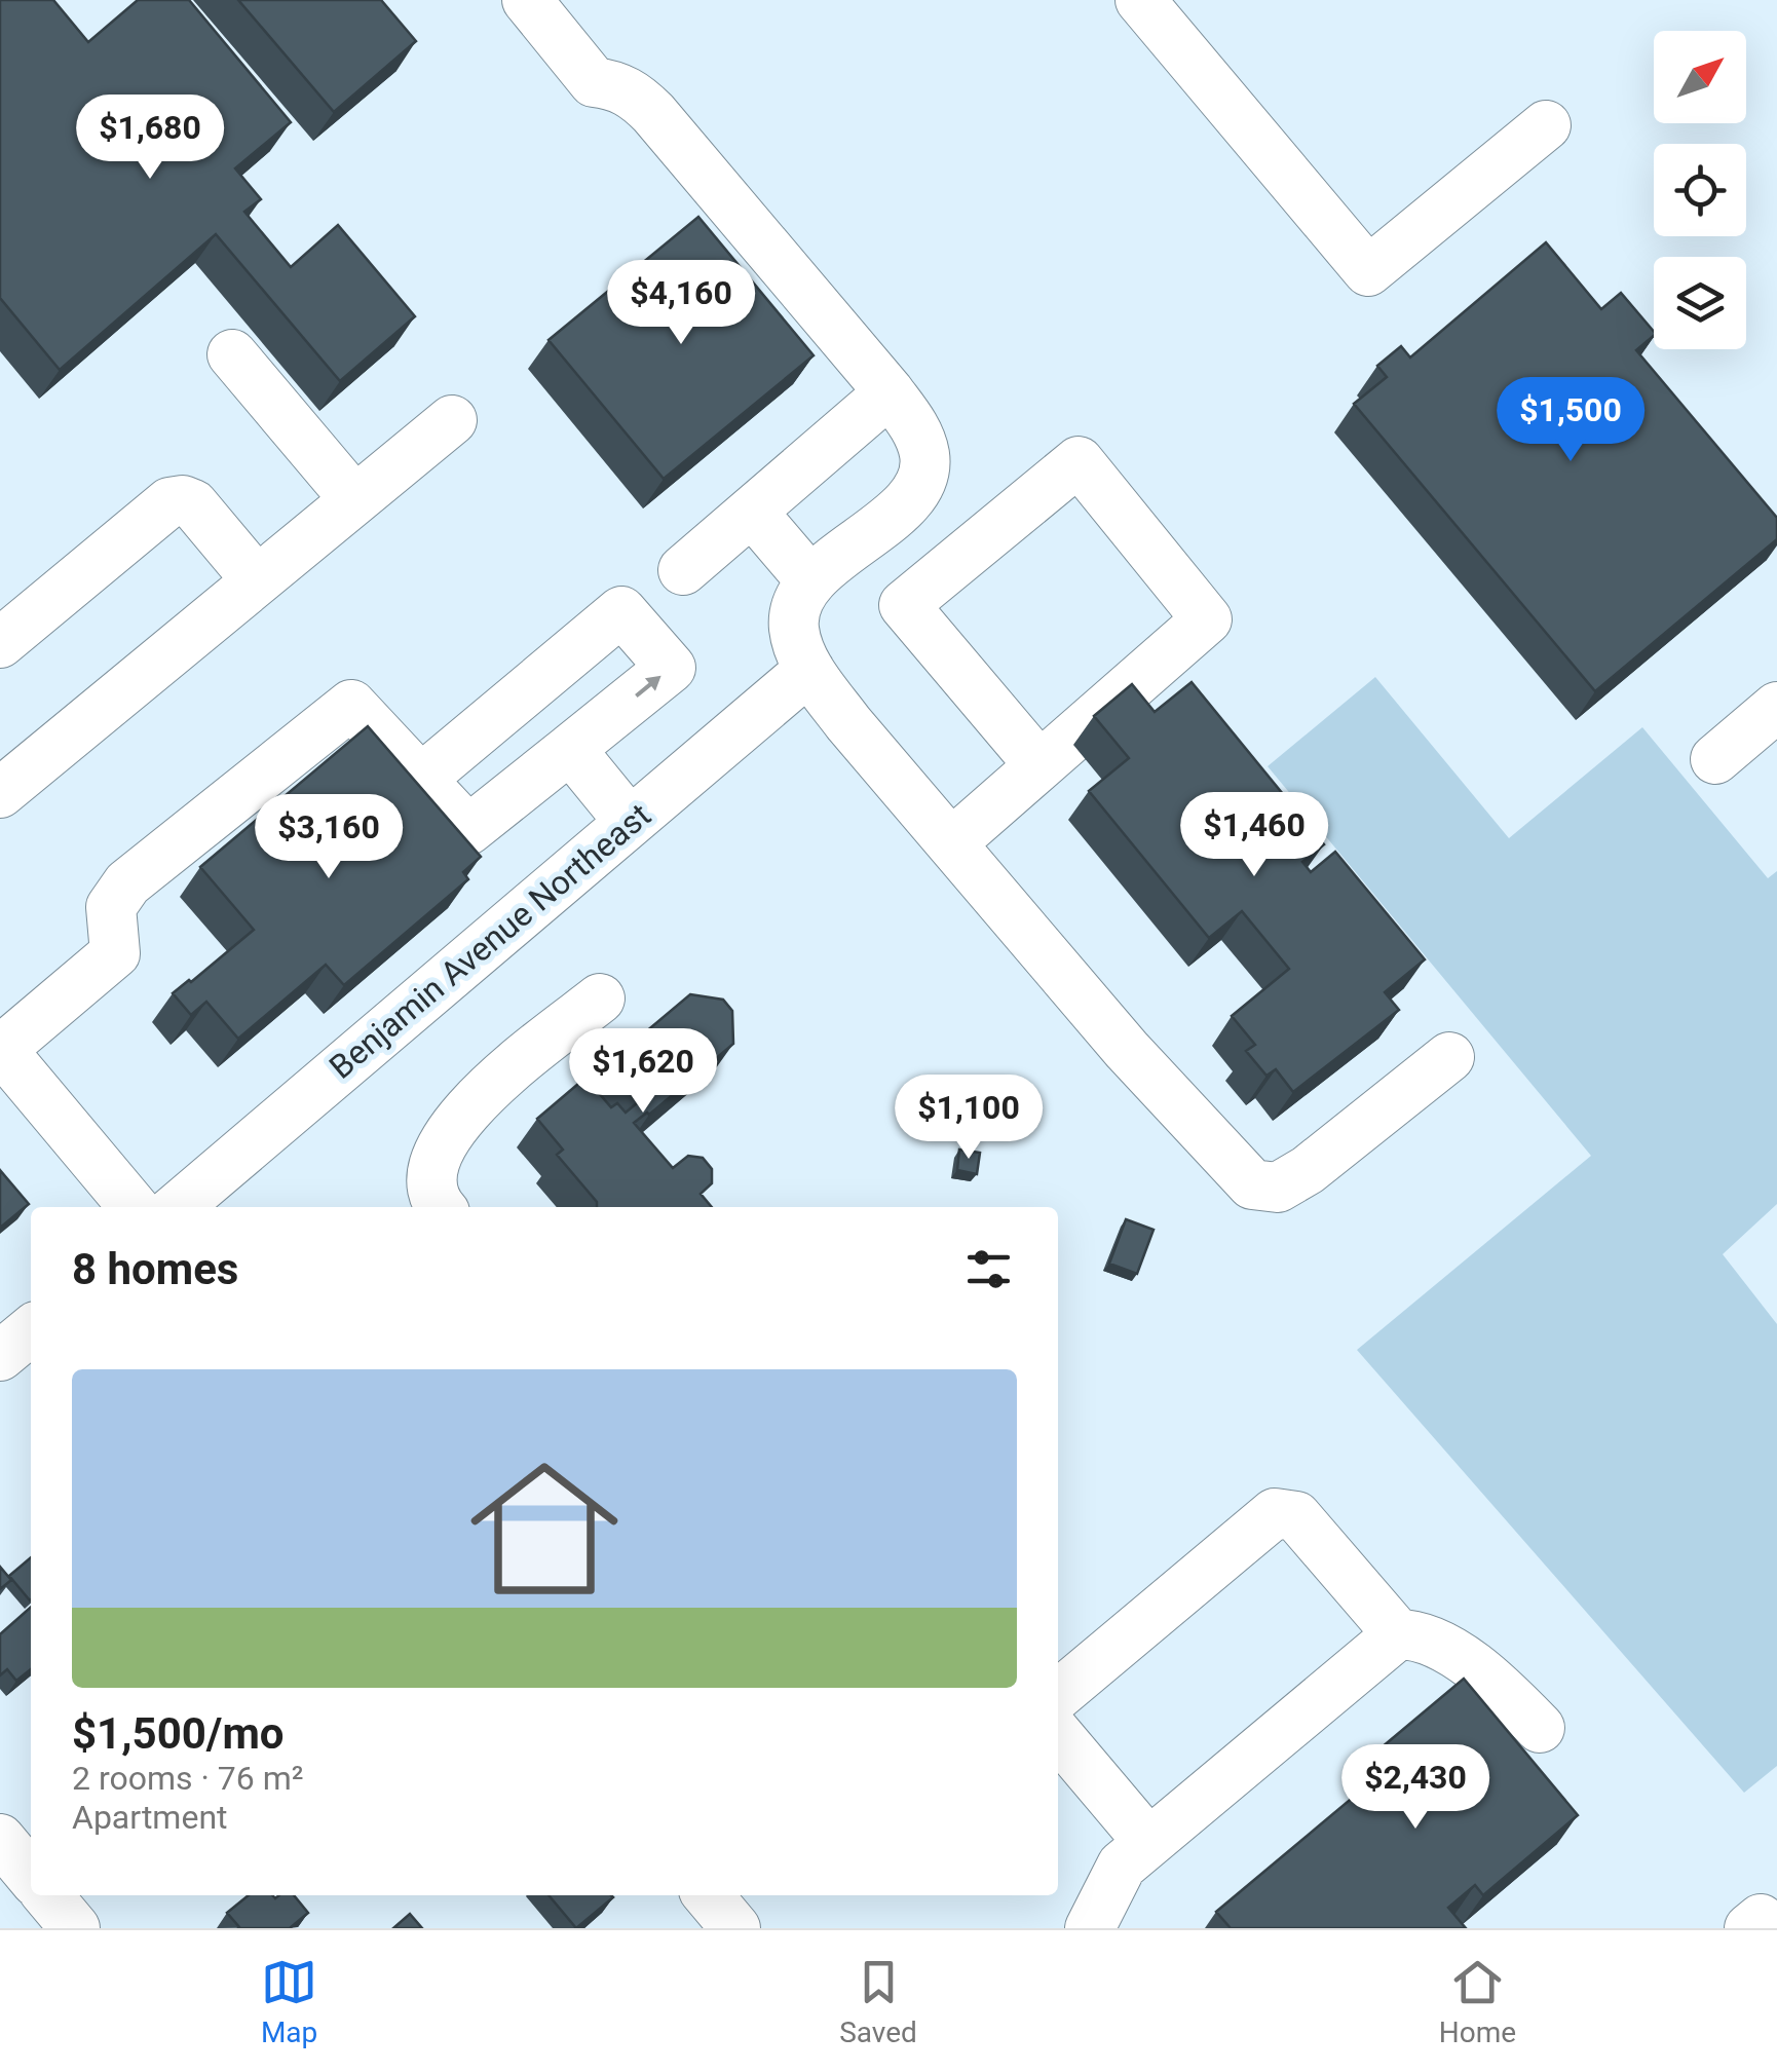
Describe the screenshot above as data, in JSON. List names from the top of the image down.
{
  "streets": {
    "street": ["Benjamin Avenue Northeast"]
  },
  "north": "top right",
  "page": {
    "price": [
      "$1,680",
      "$4,160",
      "$1,500",
      "$1,460",
      "$3,160",
      "$1,620",
      "$1,100",
      "$2,430"
    ],
    "heading": "8 homes",
    "list": [
      {
        "name": "$1,500/mo",
        "note": "2 rooms · 76 m² · Apartment"
      }
    ],
    "tabs": ["Map", "Saved", "Home"]
  }
}
